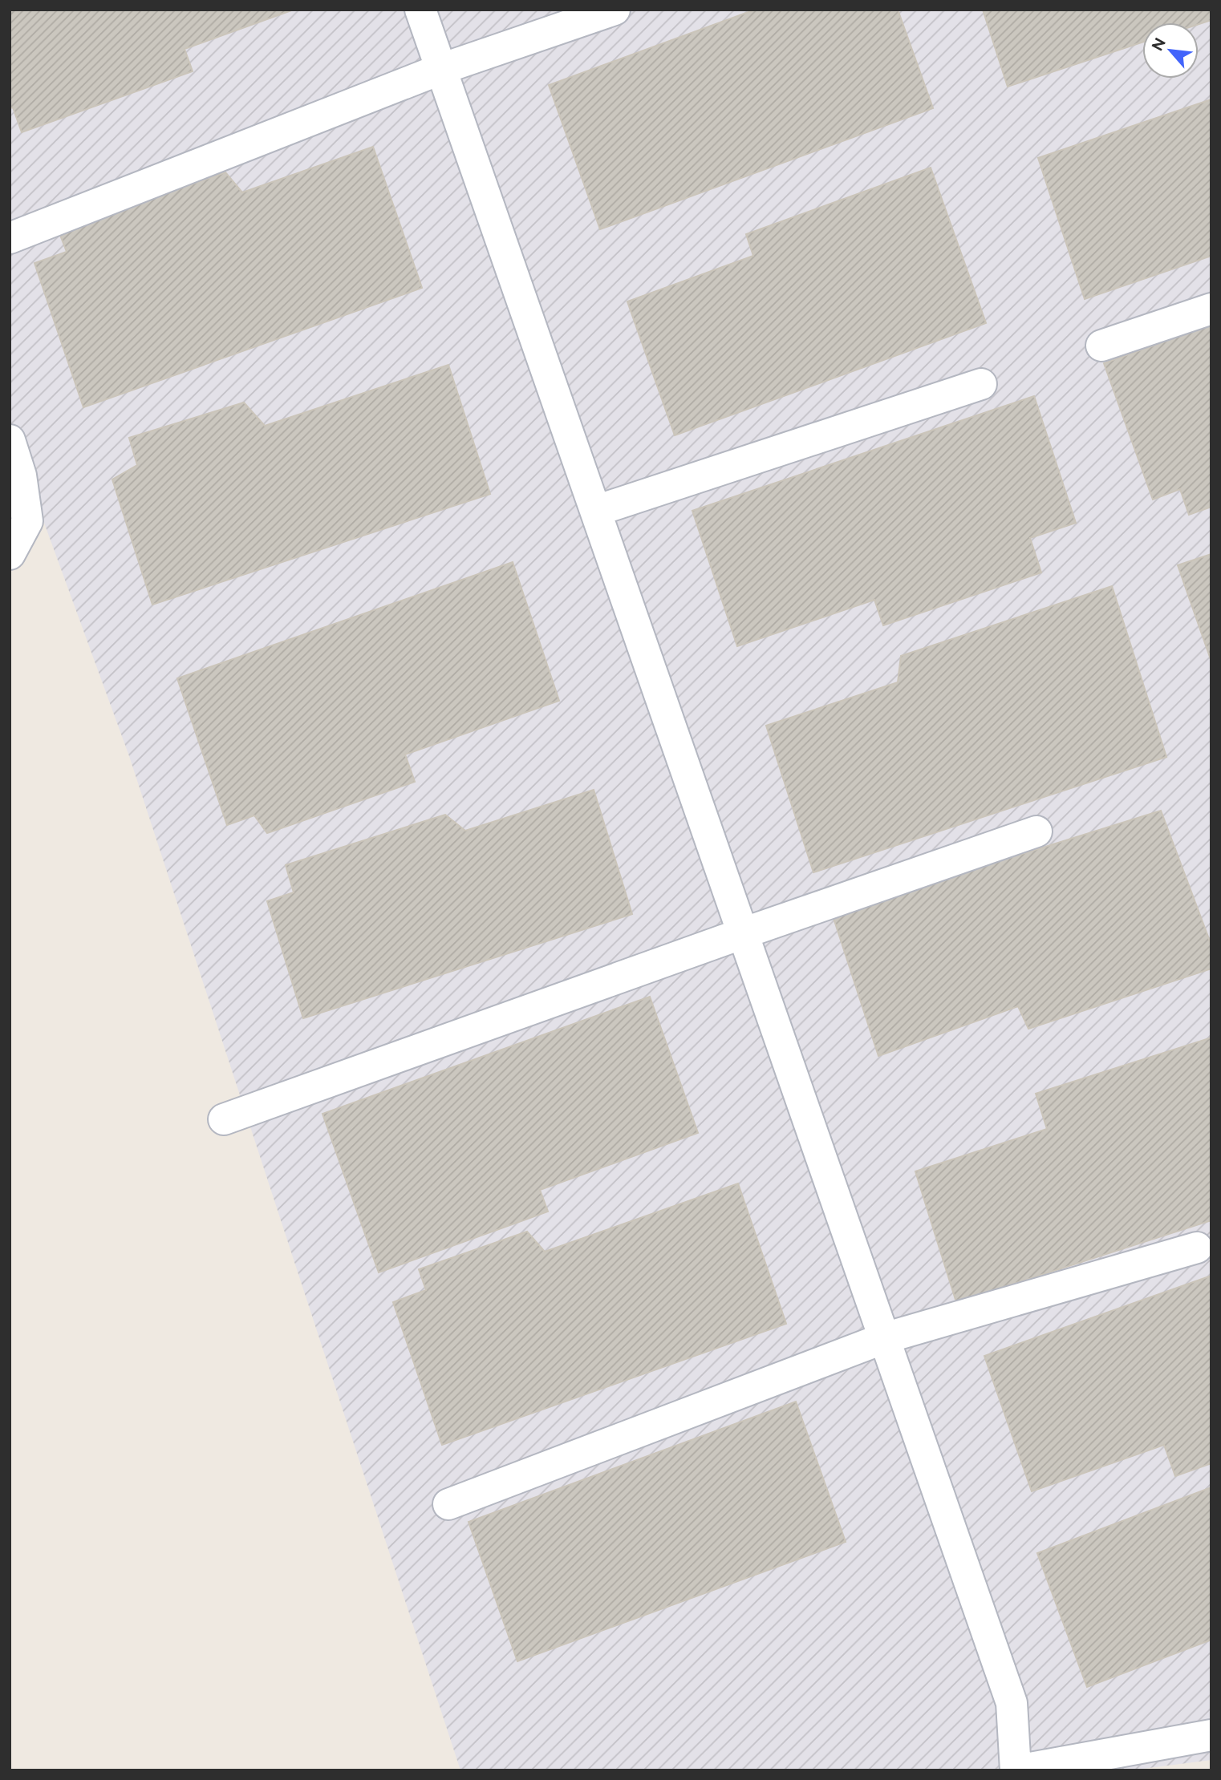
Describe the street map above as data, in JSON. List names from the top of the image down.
{
  "north": "top left"
}
